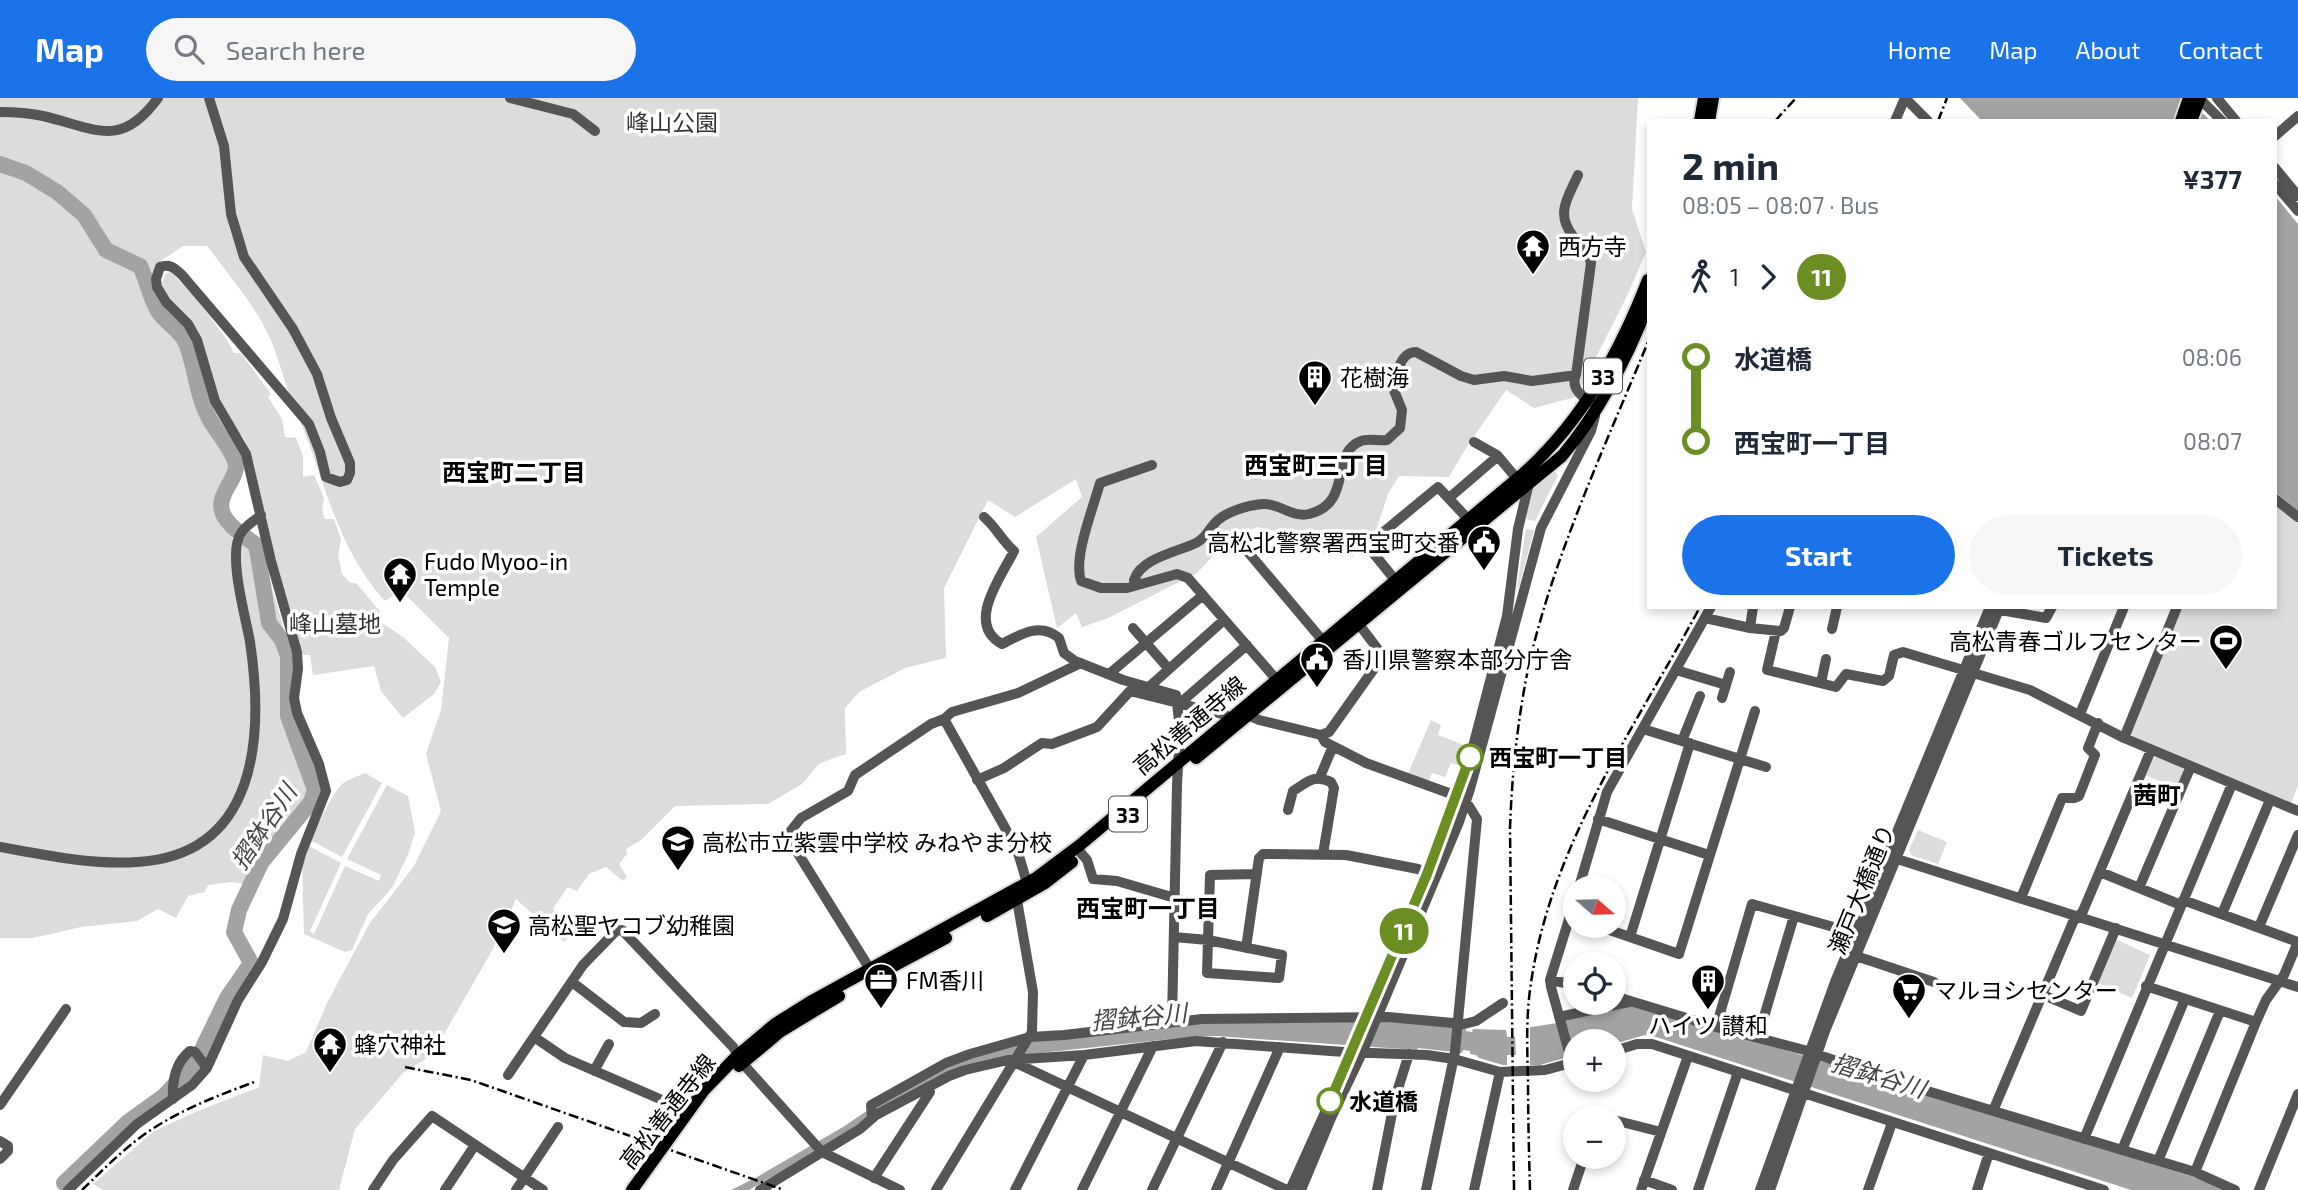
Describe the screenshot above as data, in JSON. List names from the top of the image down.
{
  "streets": {
    "main road": ["33", "高松善通寺線"],
    "street": ["瀬戸大橋通り"]
  },
  "districts": [
    "西宝町三丁目",
    "西宝町二丁目",
    "茜町",
    "西宝町一丁目"
  ],
  "water": ["摺鉢谷川"],
  "parks": ["峰山公園", "峰山墓地"],
  "places": {
    "temple": ["西方寺", "Fudo Myoo-in Temple", "蜂穴神社"],
    "building": ["花樹海", "ハイツ 讃和"],
    "public building": ["高松北警察署西宝町交番", "香川県警察本部分庁舎"],
    "sports": ["高松青春ゴルフセンター"],
    "other": ["西宝町一丁目", "水道橋"],
    "school or university": ["高松市立紫雲中学校 みねやま分校", "高松聖ヤコブ幼稚園"],
    "office": ["FM香川"],
    "supermarket": ["マルヨシセンター"]
  },
  "lines": ["bus line 11"],
  "north": "right",
  "page": {
    "header": "Map",
    "search": "Search here",
    "nav": [
      "Home",
      "Map",
      "About",
      "Contact"
    ],
    "on_map": "11",
    "heading": ["2 min", "08:05 – 08:07 · Bus", "¥377"],
    "legs": ["1", "11"],
    "list": [
      {
        "name": "水道橋",
        "value": "08:06"
      },
      {
        "name": "西宝町一丁目",
        "value": "08:07"
      }
    ],
    "buttons": ["Start", "Tickets"],
    "map_buttons": ["+", "−"]
  }
}
